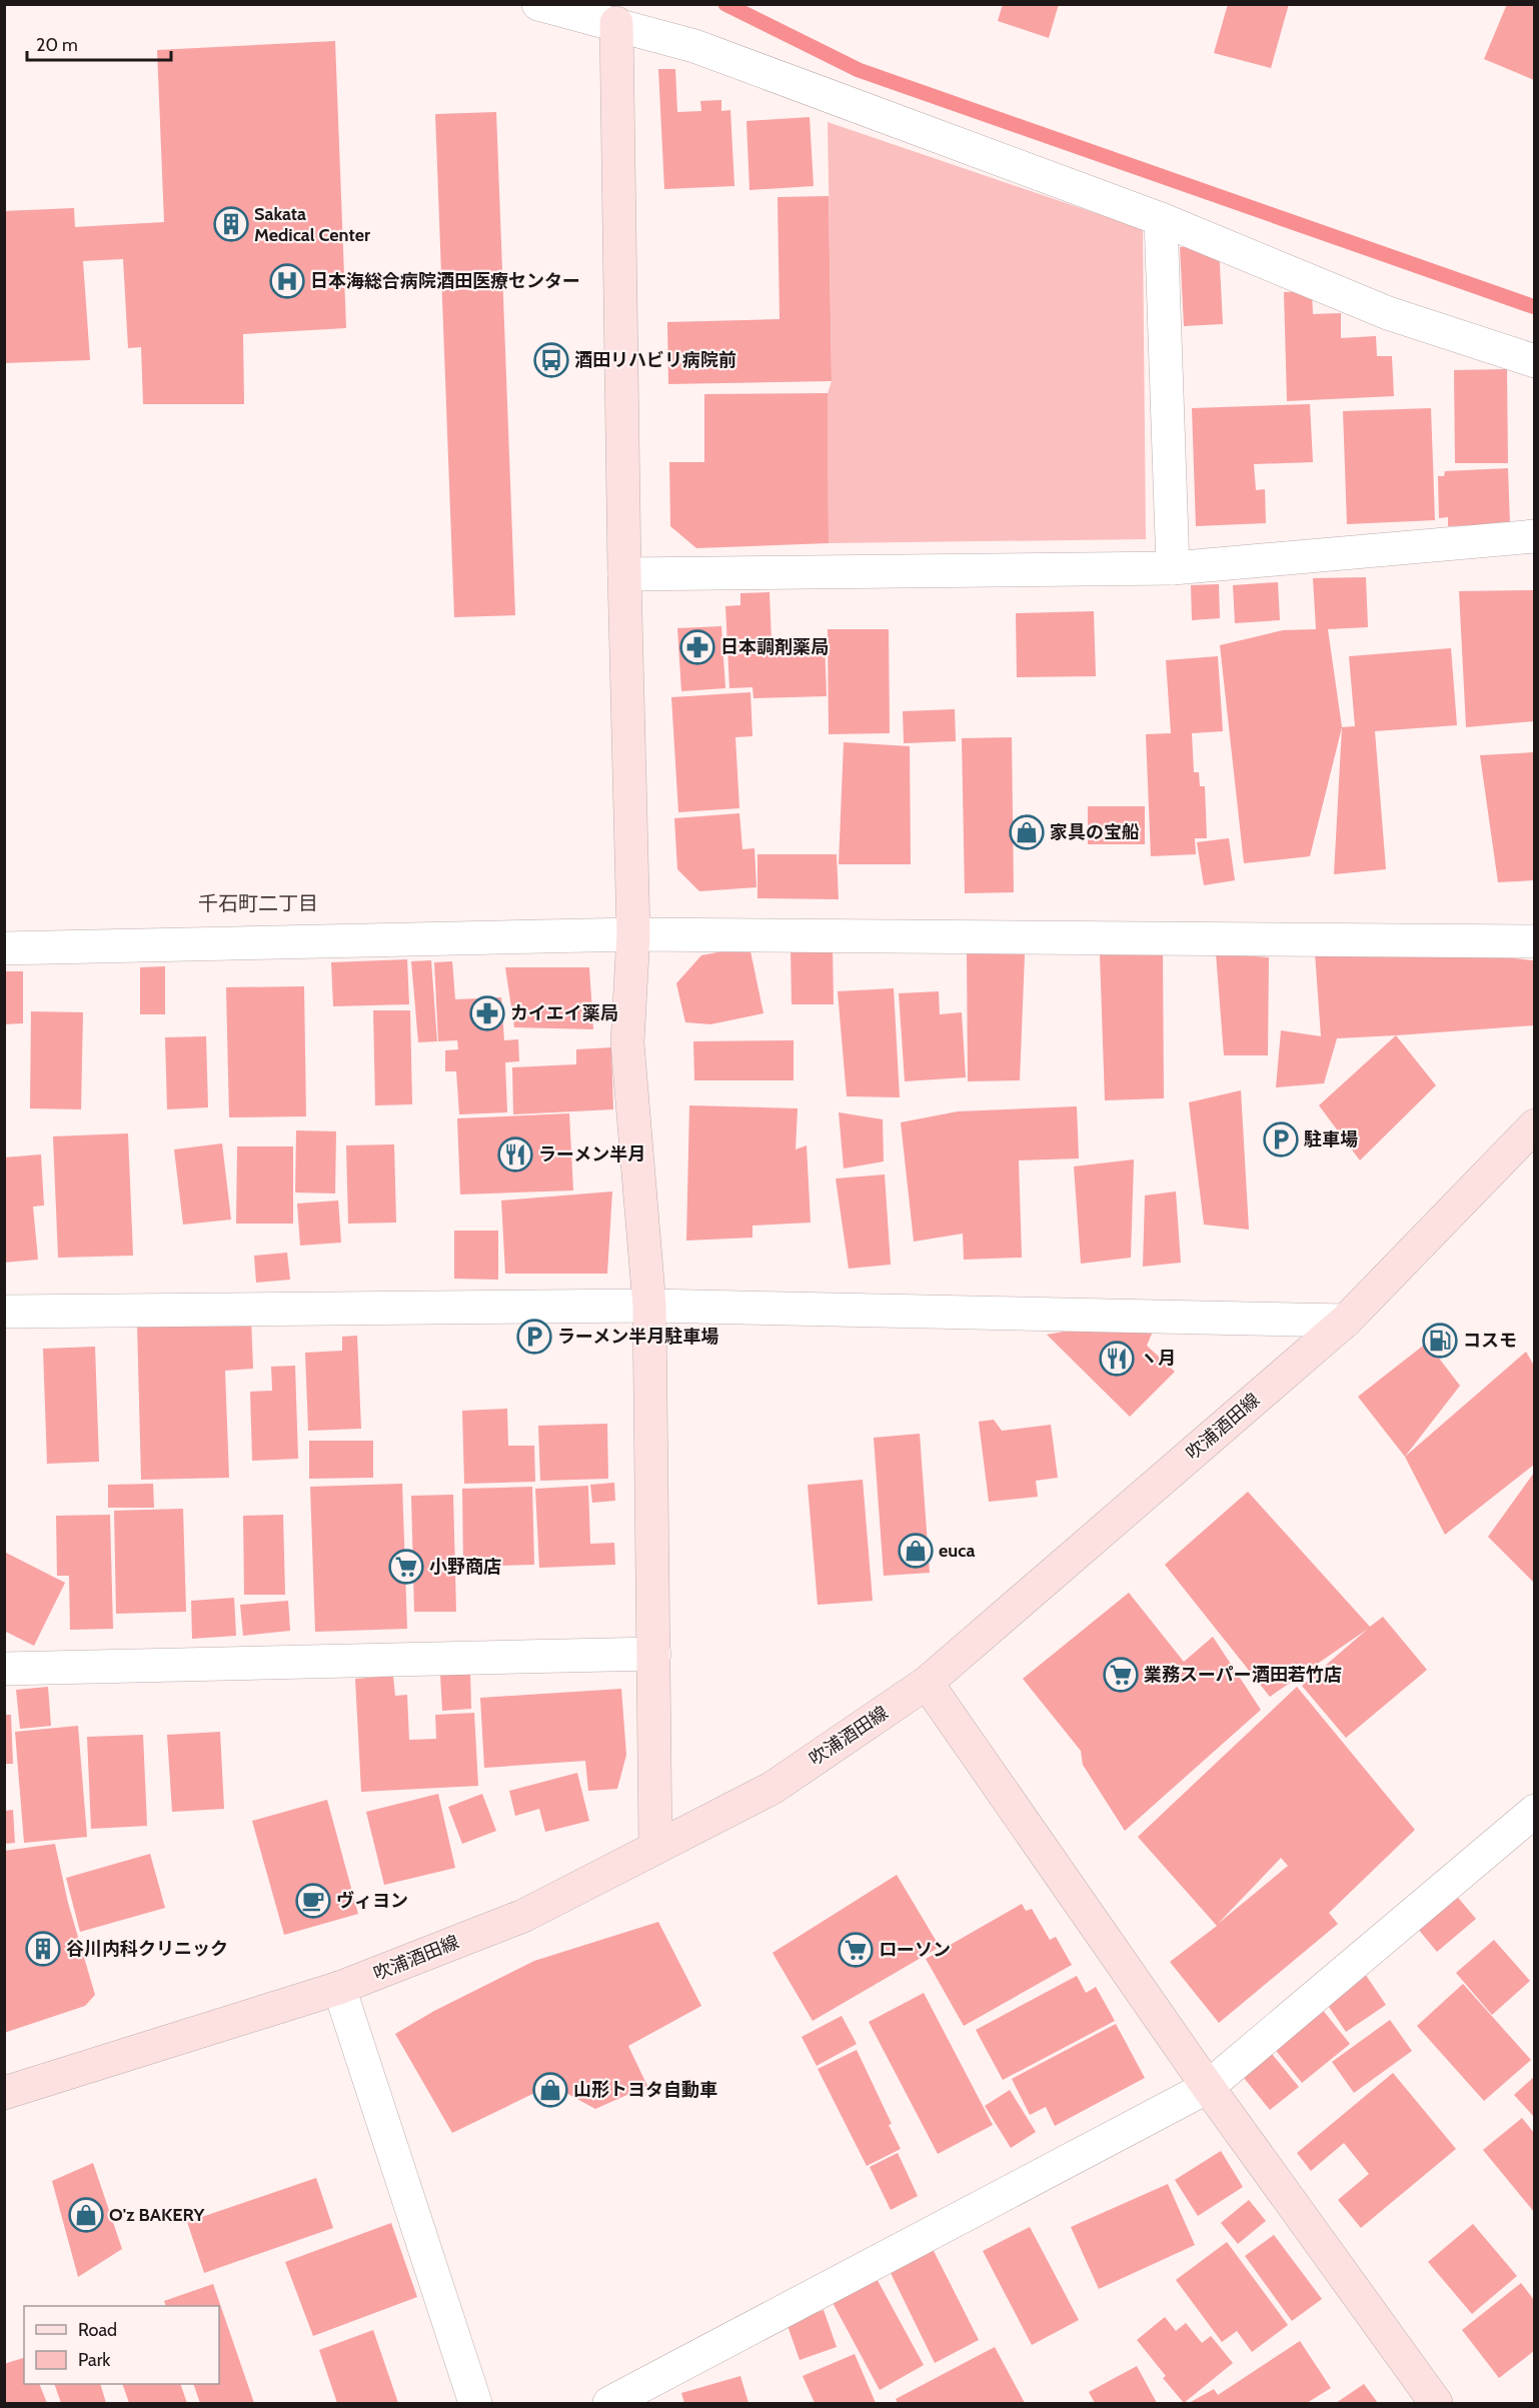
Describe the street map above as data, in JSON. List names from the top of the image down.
{
  "streets": {
    "street": ["吹浦酒田線"]
  },
  "districts": ["千石町二丁目"],
  "places": {
    "building": ["Sakata Medical Center", "谷川内科クリニック"],
    "hospital": ["日本海総合病院酒田医療センター"],
    "bus stop": ["酒田リハビリ病院前"],
    "pharmacy": ["日本調剤薬局", "カイエイ薬局"],
    "shop": [
      "家具の宝船",
      "euca",
      "山形トヨタ自動車",
      "O'z BAKERY"
    ],
    "parking": ["駐車場", "ラーメン半月駐車場"],
    "restaurant": ["ラーメン半月", "ヽ月"],
    "fuel station": ["コスモ"],
    "supermarket": ["小野商店", "業務スーパー酒田若竹店", "ローソン"],
    "cafe": ["ヴィヨン"]
  },
  "legend": ["Road", "Park"],
  "scale_bar": "20 m"
}
